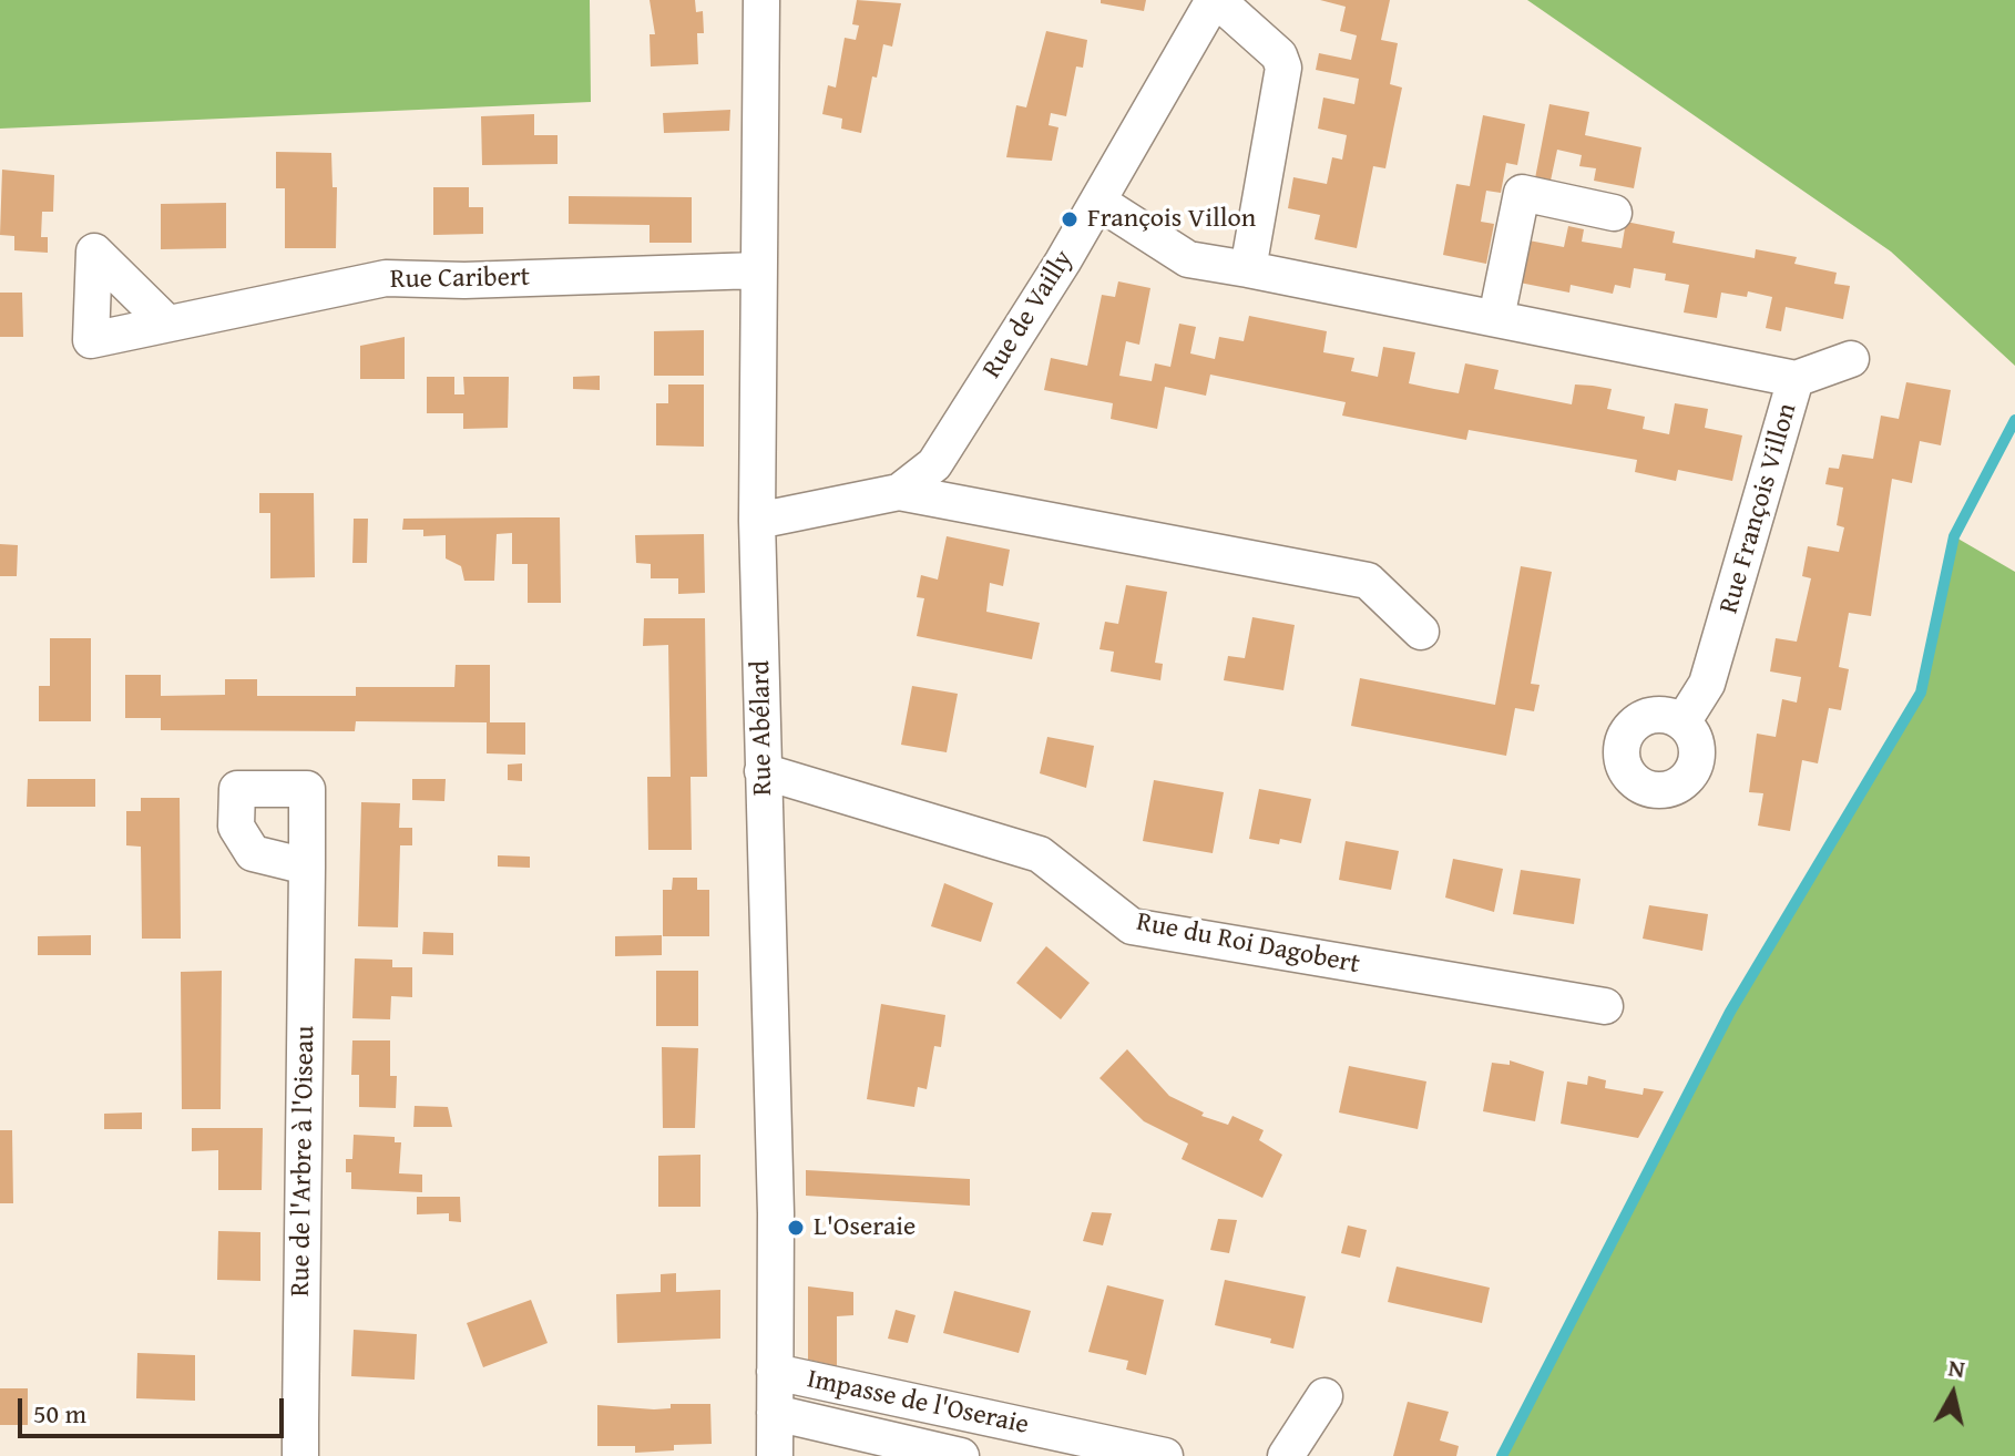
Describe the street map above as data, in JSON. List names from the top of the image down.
{
  "streets": {
    "street": [
      "Rue Caribert",
      "Rue de Vailly",
      "Rue François Villon",
      "Rue Abélard",
      "Rue du Roi Dagobert",
      "Rue de l'Arbre à l'Oiseau",
      "Impasse de l'Oseraie"
    ]
  },
  "crossings": [
    ["Rue Caribert", "Rue Abélard"],
    ["Rue de Vailly", "Rue François Villon"],
    ["Rue de Vailly", "Rue Abélard"],
    ["Rue Abélard", "Rue du Roi Dagobert"],
    ["Rue Abélard", "Impasse de l'Oseraie"]
  ],
  "places": ["François Villon", "L'Oseraie"],
  "scale_bar": "50 m",
  "north": "top"
}
